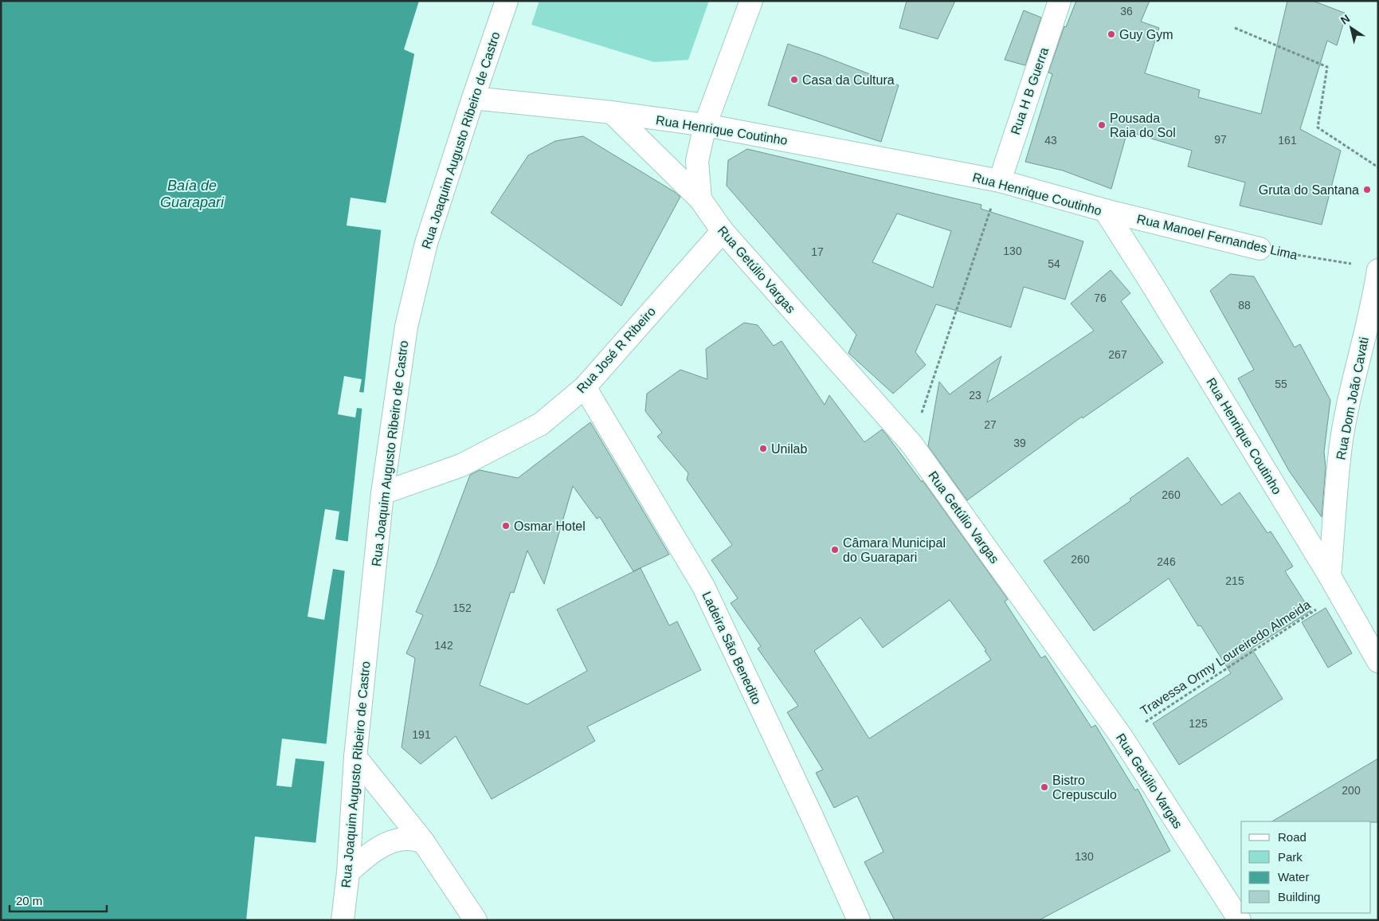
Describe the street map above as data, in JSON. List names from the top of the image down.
{
  "streets": {
    "street": [
      "Rua H B Guerra",
      "Rua Henrique Coutinho",
      "Rua Joaquim Augusto Ribeiro de Castro",
      "Rua Manoel Fernandes Lima",
      "Rua Getúlio Vargas",
      "Rua José R Ribeiro",
      "Rua Dom João Cavati",
      "Ladeira São Benedito"
    ],
    "path": ["Travessa Ormy Loureiredo Almeida"]
  },
  "crossings": [
    ["Rua H B Guerra", "Rua Henrique Coutinho"],
    ["Rua Henrique Coutinho", "Rua Joaquim Augusto Ribeiro de Castro"],
    ["Rua Henrique Coutinho", "Rua Manoel Fernandes Lima"],
    ["Rua Henrique Coutinho", "Rua Getúlio Vargas"],
    ["Rua Henrique Coutinho", "Rua Dom João Cavati"],
    ["Rua Henrique Coutinho", "Travessa Ormy Loureiredo Almeida"],
    ["Rua Joaquim Augusto Ribeiro de Castro", "Rua José R Ribeiro"],
    ["Rua Getúlio Vargas", "Rua José R Ribeiro"],
    ["Rua Getúlio Vargas", "Travessa Ormy Loureiredo Almeida"],
    ["Rua José R Ribeiro", "Ladeira São Benedito"],
    ["Rua Dom João Cavati", "Travessa Ormy Loureiredo Almeida"]
  ],
  "water": ["Baía de Guarapari"],
  "places": [
    "Guy Gym",
    "Casa da Cultura",
    "Pousada Raia do Sol",
    "Gruta do Santana",
    "Unilab",
    "Osmar Hotel",
    "Câmara Municipal do Guarapari",
    "Bistro Crepusculo"
  ],
  "house_numbers": [
    "36",
    "97",
    "43",
    "161",
    "130",
    "17",
    "54",
    "76",
    "88",
    "267",
    "55",
    "23",
    "27",
    "39",
    "260",
    "260",
    "246",
    "215",
    "152",
    "142",
    "125",
    "191",
    "200",
    "130"
  ],
  "legend": [
    "Road",
    "Park",
    "Water",
    "Building"
  ],
  "scale_bar": "20 m",
  "north": "top left"
}
